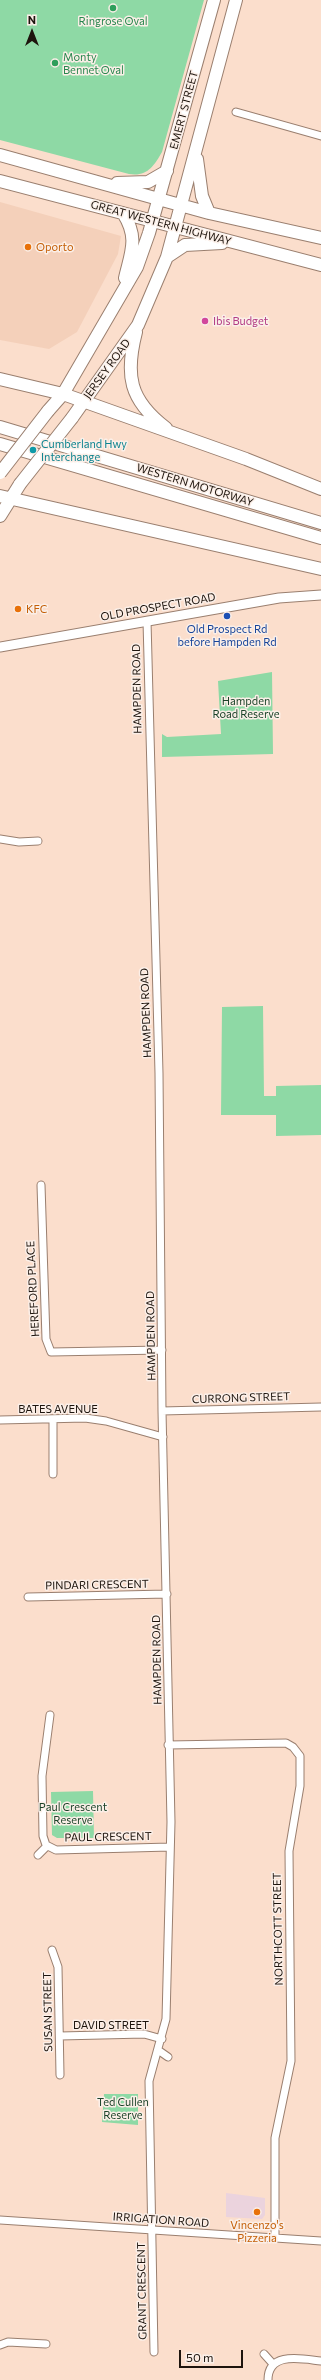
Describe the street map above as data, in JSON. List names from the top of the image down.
{
  "streets": {
    "highway": [
      "EMERT STREET",
      "GREAT WESTERN HIGHWAY",
      "JERSEY ROAD",
      "WESTERN MOTORWAY"
    ],
    "street": [
      "OLD PROSPECT ROAD",
      "HAMPDEN ROAD",
      "HEREFORD PLACE",
      "CURRONG STREET",
      "BATES AVENUE",
      "PINDARI CRESCENT",
      "PAUL CRESCENT",
      "NORTHCOTT STREET",
      "SUSAN STREET",
      "DAVID STREET",
      "IRRIGATION ROAD",
      "GRANT CRESCENT"
    ]
  },
  "crossings": [
    ["EMERT STREET", "GREAT WESTERN HIGHWAY"],
    ["EMERT STREET", "JERSEY ROAD"],
    ["GREAT WESTERN HIGHWAY", "JERSEY ROAD"],
    ["OLD PROSPECT ROAD", "HAMPDEN ROAD"],
    ["HAMPDEN ROAD", "HEREFORD PLACE"],
    ["HAMPDEN ROAD", "CURRONG STREET"],
    ["HAMPDEN ROAD", "BATES AVENUE"],
    ["HAMPDEN ROAD", "PINDARI CRESCENT"],
    ["HAMPDEN ROAD", "PAUL CRESCENT"],
    ["HAMPDEN ROAD", "NORTHCOTT STREET"],
    ["HAMPDEN ROAD", "DAVID STREET"],
    ["HAMPDEN ROAD", "IRRIGATION ROAD"],
    ["HAMPDEN ROAD", "GRANT CRESCENT"],
    ["NORTHCOTT STREET", "IRRIGATION ROAD"],
    ["SUSAN STREET", "DAVID STREET"],
    ["IRRIGATION ROAD", "GRANT CRESCENT"]
  ],
  "parks": ["Hampden Road Reserve", "Paul Crescent Reserve", "Ted Cullen Reserve"],
  "places": [
    "Ringrose Oval",
    "Monty Bennet Oval",
    "Oporto",
    "Ibis Budget",
    "Cumberland Hwy Interchange",
    "KFC",
    "Old Prospect Rd before Hampden Rd",
    "Vincenzo's Pizzeria"
  ],
  "scale_bar": "50 m",
  "north": "top"
}
